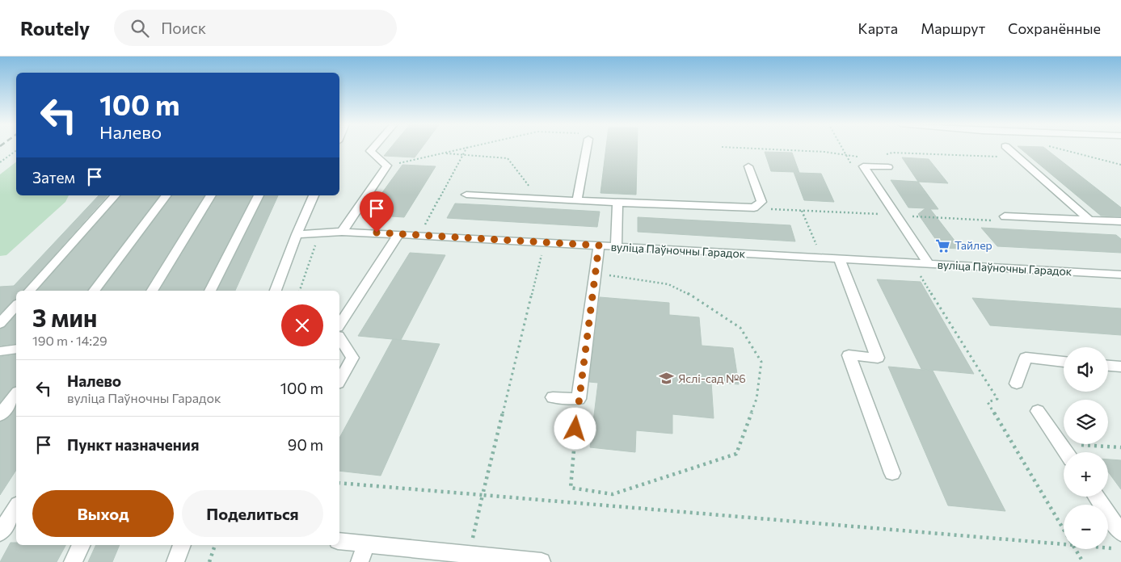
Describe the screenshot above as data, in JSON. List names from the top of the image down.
{
  "streets": {
    "street": ["вуліца Паўночны Гарадок"]
  },
  "places": {
    "supermarket": ["Тайлер"],
    "school or university": ["Яслі-сад №6"]
  },
  "page": {
    "header": "Routely",
    "search": "Поиск",
    "nav": ["Карта", "Маршрут", "Сохранённые"],
    "turn": ["100 m", "Налево"],
    "then": "Затем",
    "heading": ["3 мин", "190 m · 14:29"],
    "map_buttons": ["+", "−"],
    "list": [
      {
        "name": "Налево",
        "note": "вуліца Паўночны Гарадок",
        "value": "100 m"
      },
      {
        "name": "Пункт назначения",
        "value": "90 m"
      }
    ],
    "buttons": ["Выход", "Поделиться"]
  }
}
